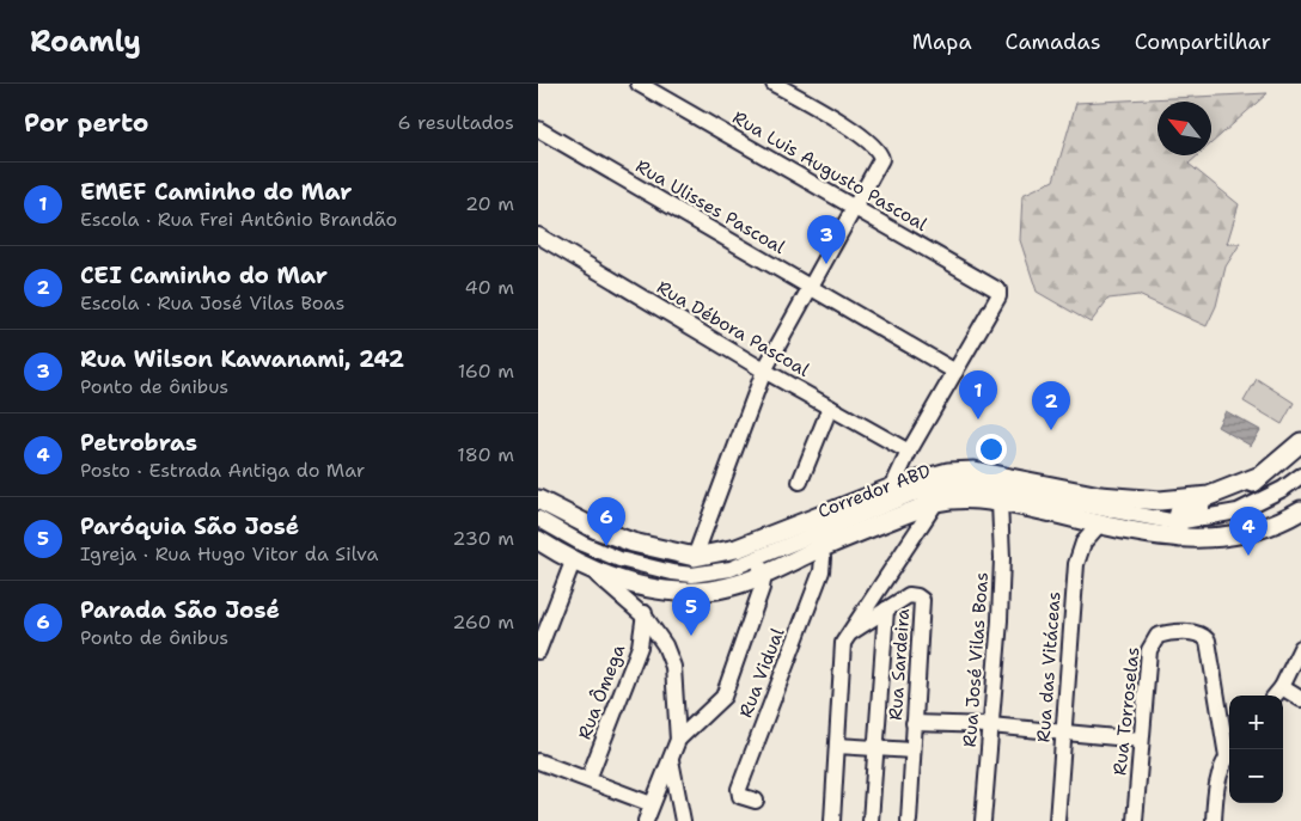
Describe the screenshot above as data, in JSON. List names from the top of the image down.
{
  "streets": {
    "street": [
      "Rua Luis Augusto Pascoal",
      "Rua Ulisses Pascoal",
      "Rua Débora Pascoal",
      "Corredor ABD",
      "Rua José Vilas Boas",
      "Rua Sardeira",
      "Rua das Vitáceas",
      "Rua Vidual",
      "Rua Ômega",
      "Rua Torroselas"
    ]
  },
  "crossings": [
    ["Rua Luis Augusto Pascoal", "Rua Ulisses Pascoal"]
  ],
  "north": "top left",
  "page": {
    "header": "Roamly",
    "nav": ["Mapa", "Camadas", "Compartilhar"],
    "heading": ["Por perto", "6 resultados"],
    "list": [
      {
        "mark": "1",
        "name": "EMEF Caminho do Mar",
        "note": "Escola · Rua Frei Antônio Brandão",
        "value": "20 m"
      },
      {
        "mark": "2",
        "name": "CEI Caminho do Mar",
        "note": "Escola · Rua José Vilas Boas",
        "value": "40 m"
      },
      {
        "mark": "3",
        "name": "Rua Wilson Kawanami, 242",
        "note": "Ponto de ônibus",
        "value": "160 m"
      },
      {
        "mark": "4",
        "name": "Petrobras",
        "note": "Posto · Estrada Antiga do Mar",
        "value": "180 m"
      },
      {
        "mark": "5",
        "name": "Paróquia São José",
        "note": "Igreja · Rua Hugo Vitor da Silva",
        "value": "230 m"
      },
      {
        "mark": "6",
        "name": "Parada São José",
        "note": "Ponto de ônibus",
        "value": "260 m"
      }
    ],
    "pins": [
      "3",
      "1",
      "2",
      "6",
      "4",
      "5"
    ],
    "map_buttons": ["+", "−"]
  }
}
